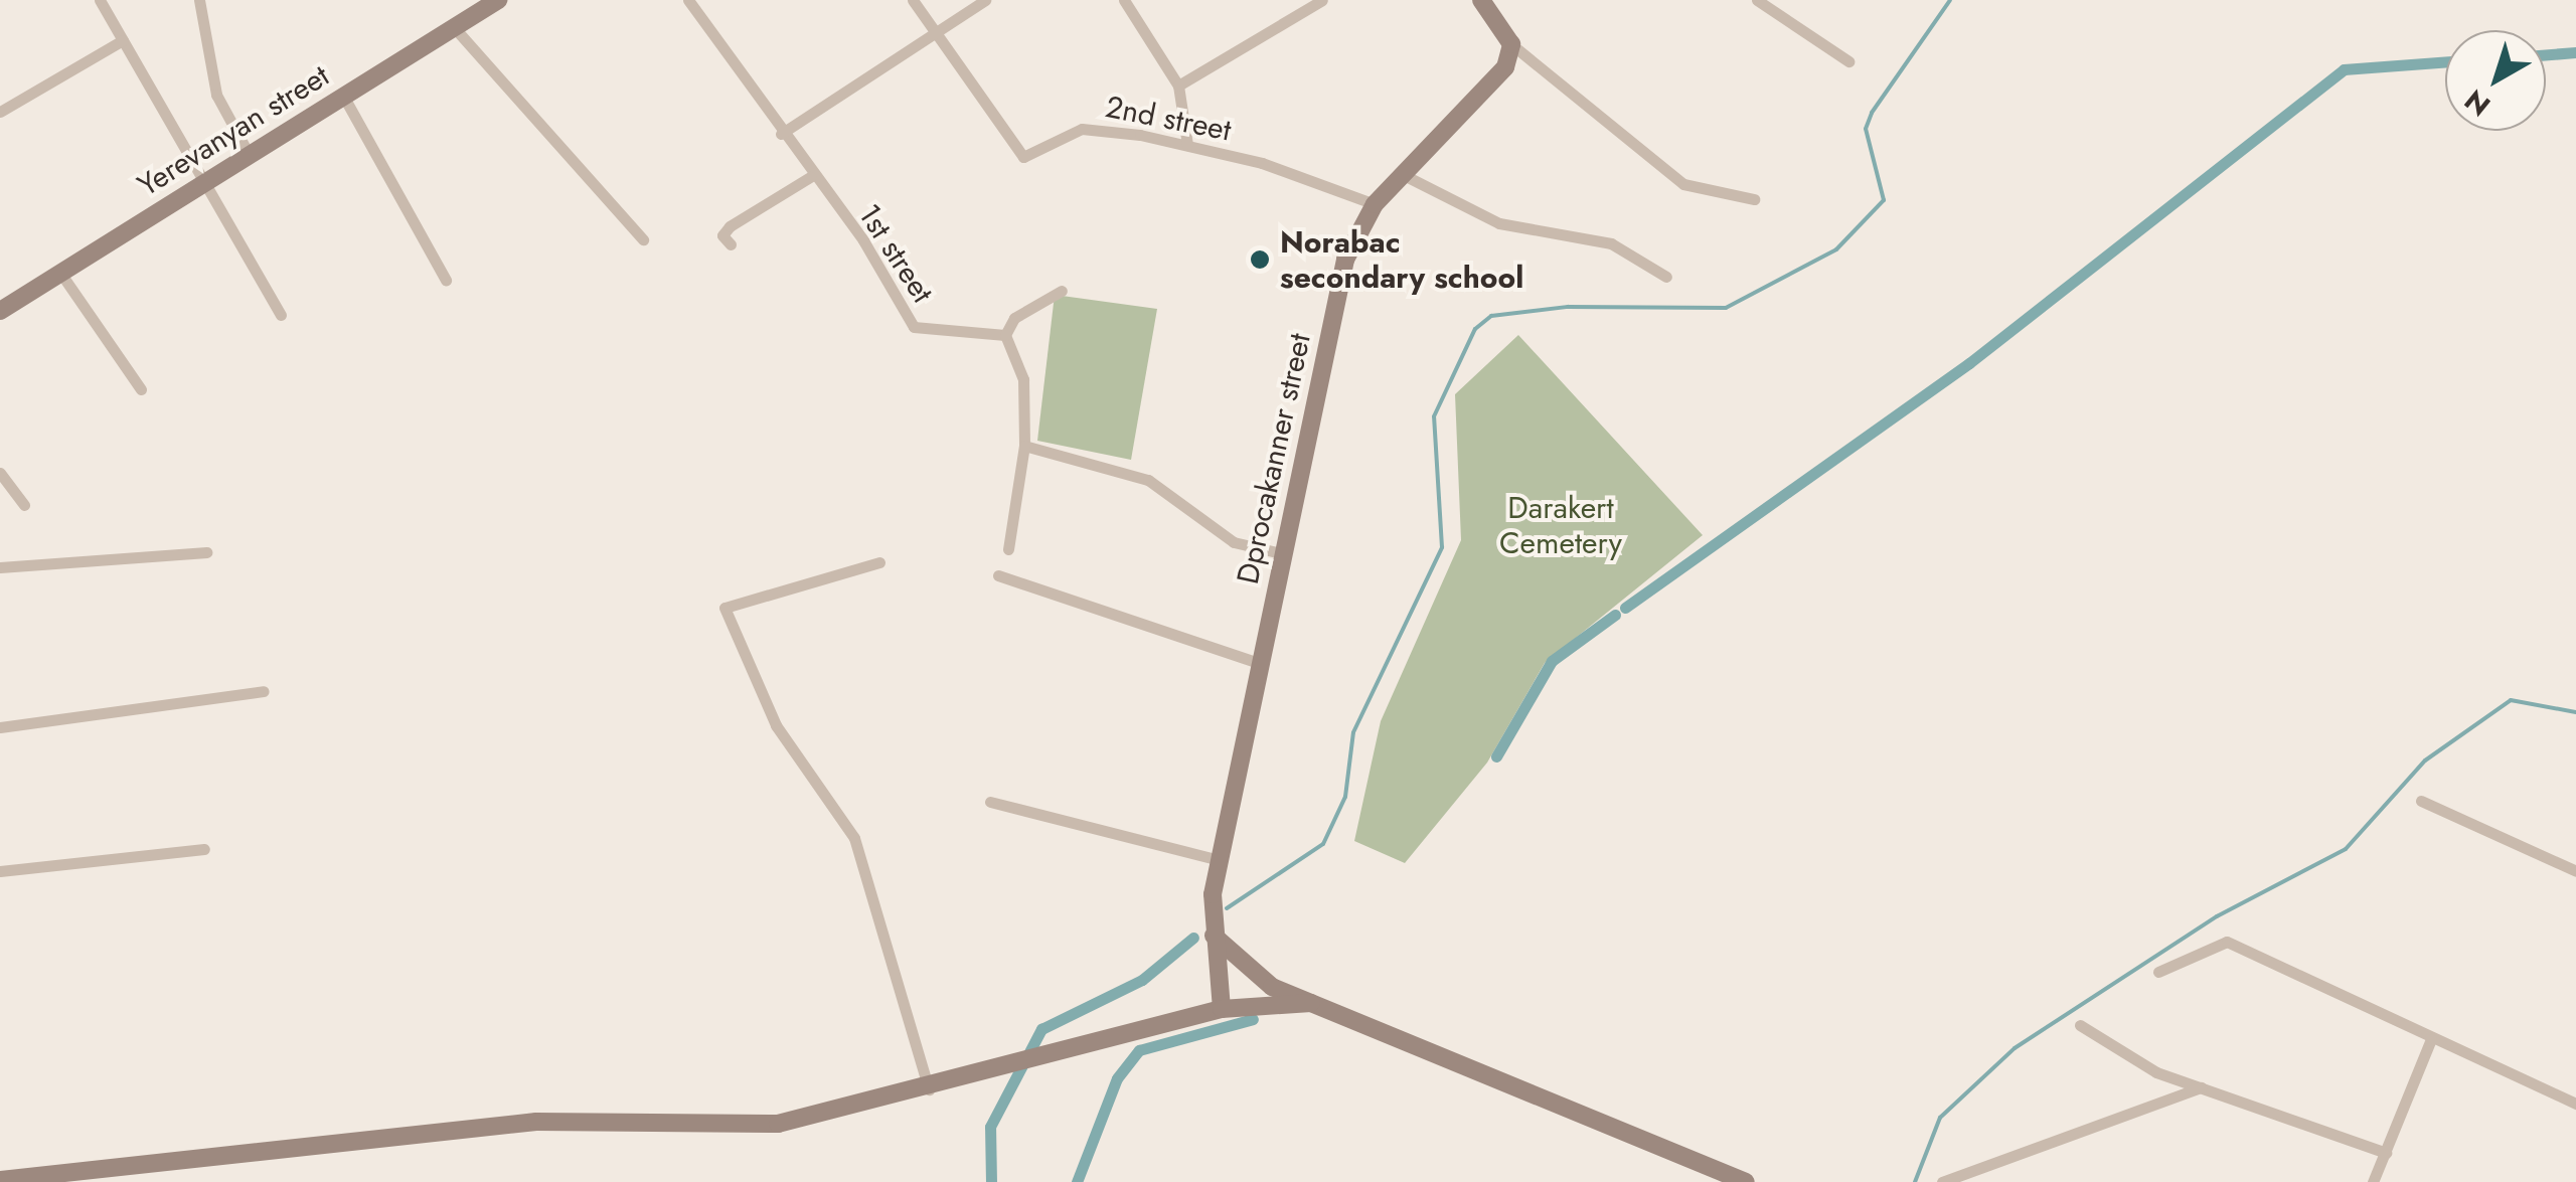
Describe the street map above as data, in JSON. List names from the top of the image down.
{
  "streets": {
    "main road": ["Yerevanyan street", "Dprocakanner street"],
    "street": ["2nd street", "1st street"]
  },
  "crossings": [
    ["2nd street", "Dprocakanner street"]
  ],
  "parks": ["Darakert Cemetery"],
  "places": ["Norabac secondary school"],
  "north": "bottom left"
}
